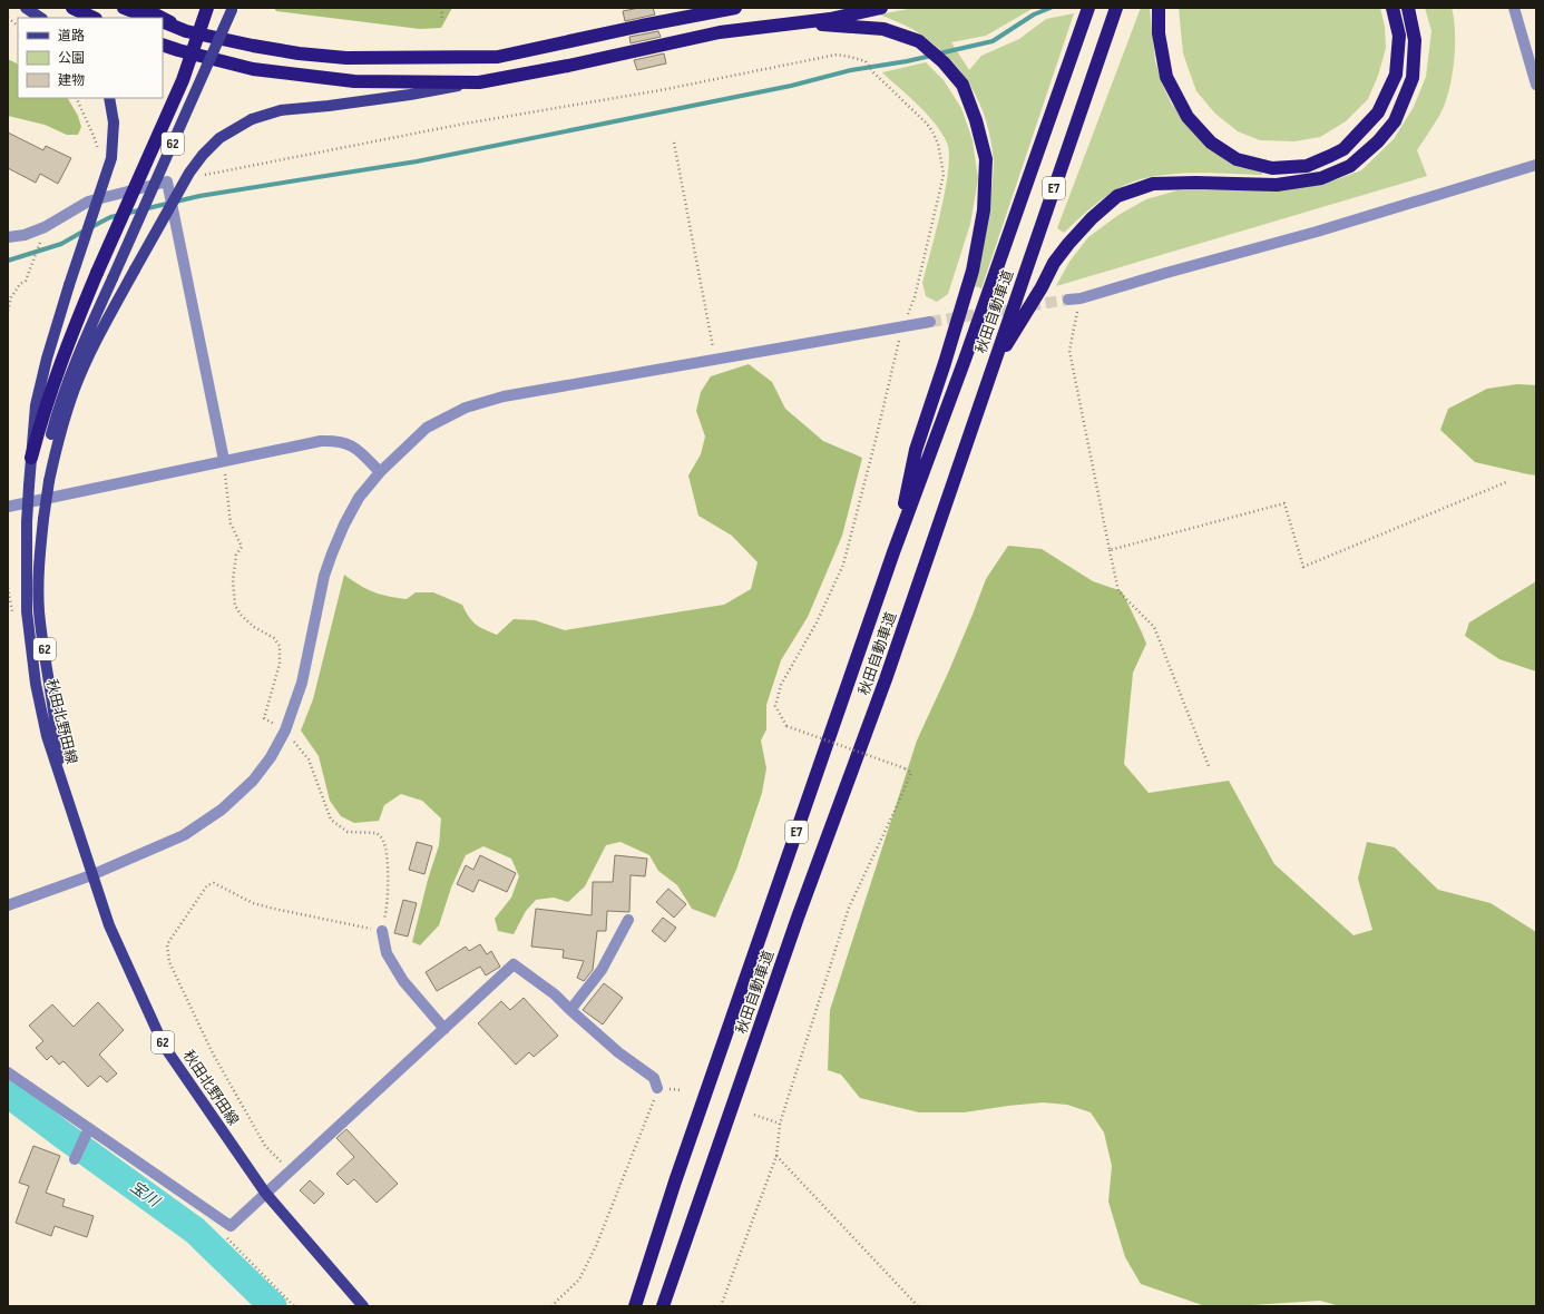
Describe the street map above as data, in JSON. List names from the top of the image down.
{
  "streets": {
    "highway": ["E7", "秋田自動車道"],
    "main road": ["62", "秋田北野田線"]
  },
  "crossings": [
    ["62", "秋田北野田線"]
  ],
  "water": ["宝川"],
  "legend": ["道路", "公園", "建物"]
}
